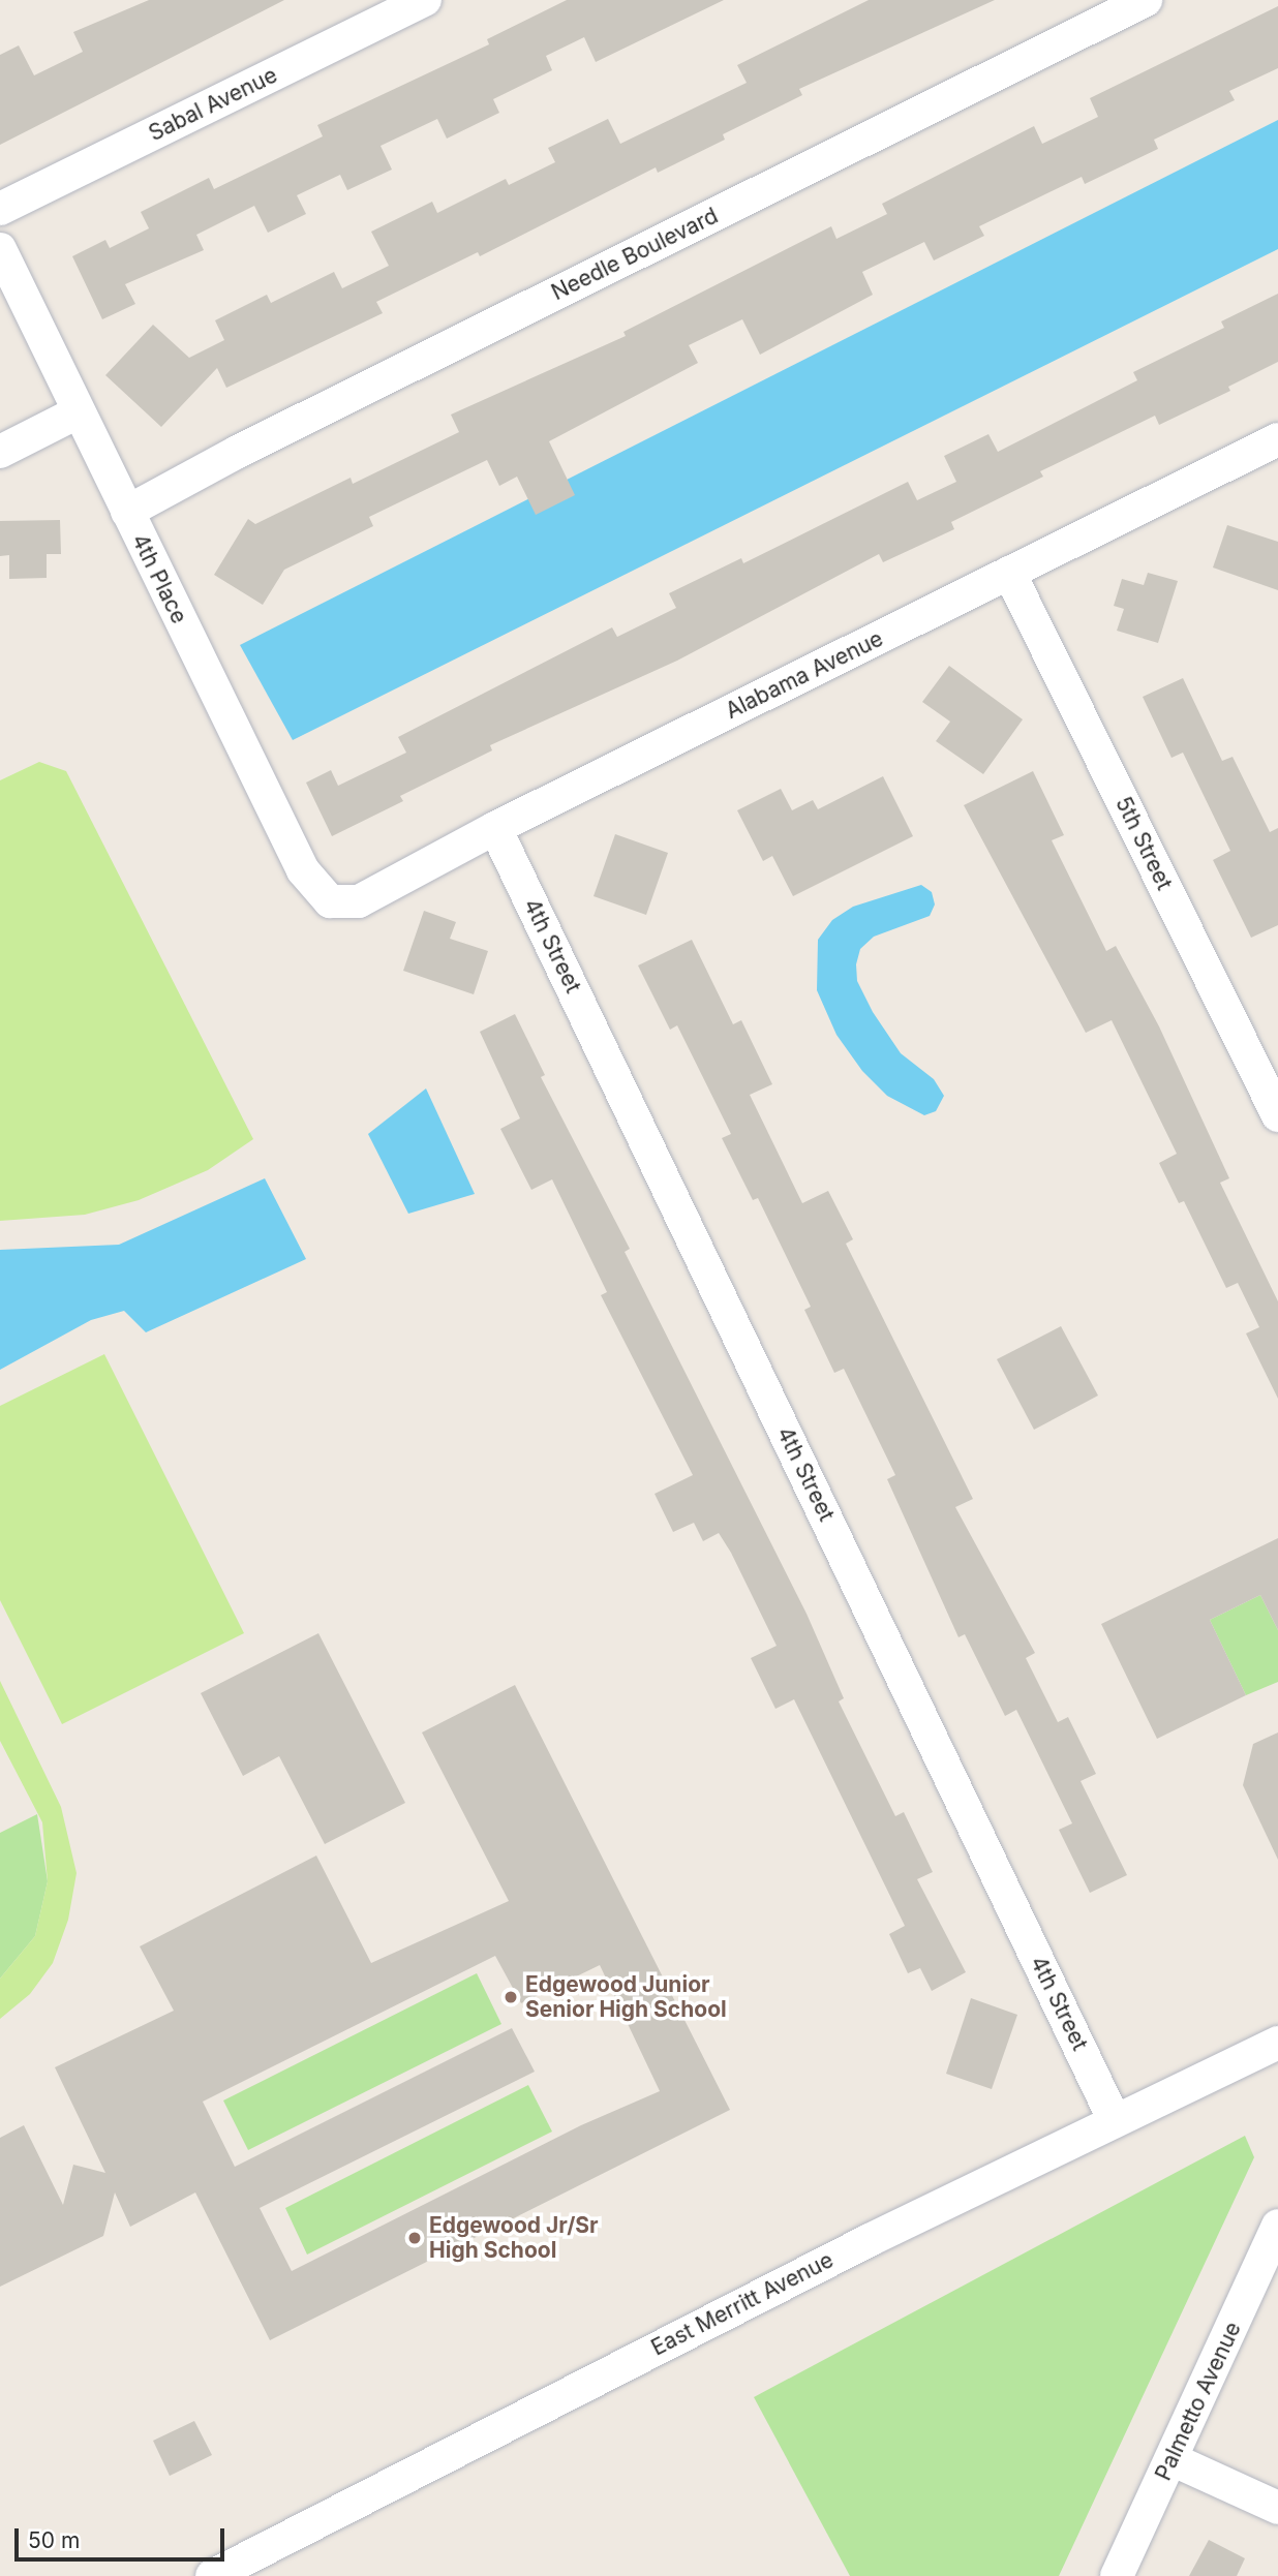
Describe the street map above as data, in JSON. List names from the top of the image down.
{
  "streets": {
    "street": [
      "Sabal Avenue",
      "Needle Boulevard",
      "4th Place",
      "Alabama Avenue",
      "5th Street",
      "4th Street",
      "East Merritt Avenue",
      "Palmetto Avenue"
    ]
  },
  "crossings": [
    ["Needle Boulevard", "4th Place"],
    ["4th Place", "Alabama Avenue"],
    ["Alabama Avenue", "5th Street"],
    ["Alabama Avenue", "4th Street"],
    ["4th Street", "East Merritt Avenue"]
  ],
  "places": ["Edgewood Junior Senior High School", "Edgewood Jr/Sr High School"],
  "scale_bar": "50 m"
}
